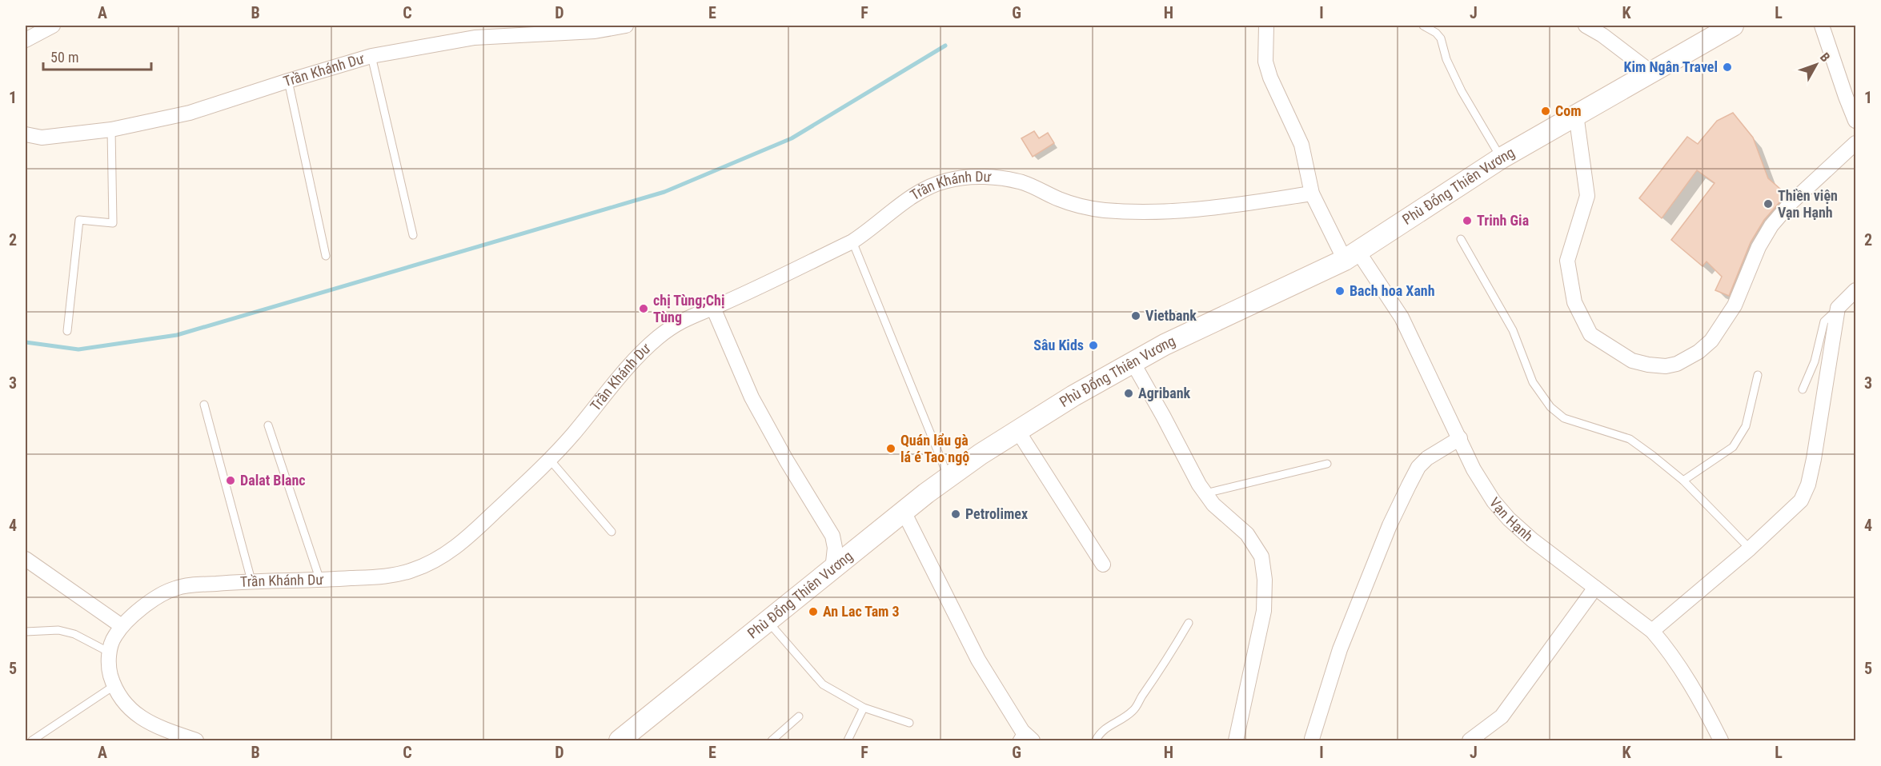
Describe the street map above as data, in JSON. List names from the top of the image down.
{
  "streets": {
    "main road": ["Phù Đổng Thiên Vương"],
    "street": ["Trần Khánh Dư", "Vạn Hạnh"]
  },
  "crossings": [
    ["Phù Đổng Thiên Vương", "Vạn Hạnh"]
  ],
  "places": [
    "Kim Ngân Travel",
    "Com",
    "Thiền viện Vạn Hạnh",
    "Trinh Gia",
    "Bach hoa Xanh",
    "chị Tùng;Chị Tùng",
    "Vietbank",
    "Sâu Kids",
    "Agribank",
    "Quán lẩu gà lá é Tao ngộ",
    "Dalat Blanc",
    "Petrolimex",
    "An Lac Tam 3"
  ],
  "scale_bar": "50 m",
  "north": "top right",
  "grid": {
    "columns": [
      "A",
      "B",
      "C",
      "D",
      "E",
      "F",
      "G",
      "H",
      "I",
      "J",
      "K",
      "L"
    ],
    "rows": [
      "1",
      "2",
      "3",
      "4",
      "5"
    ]
  }
}
